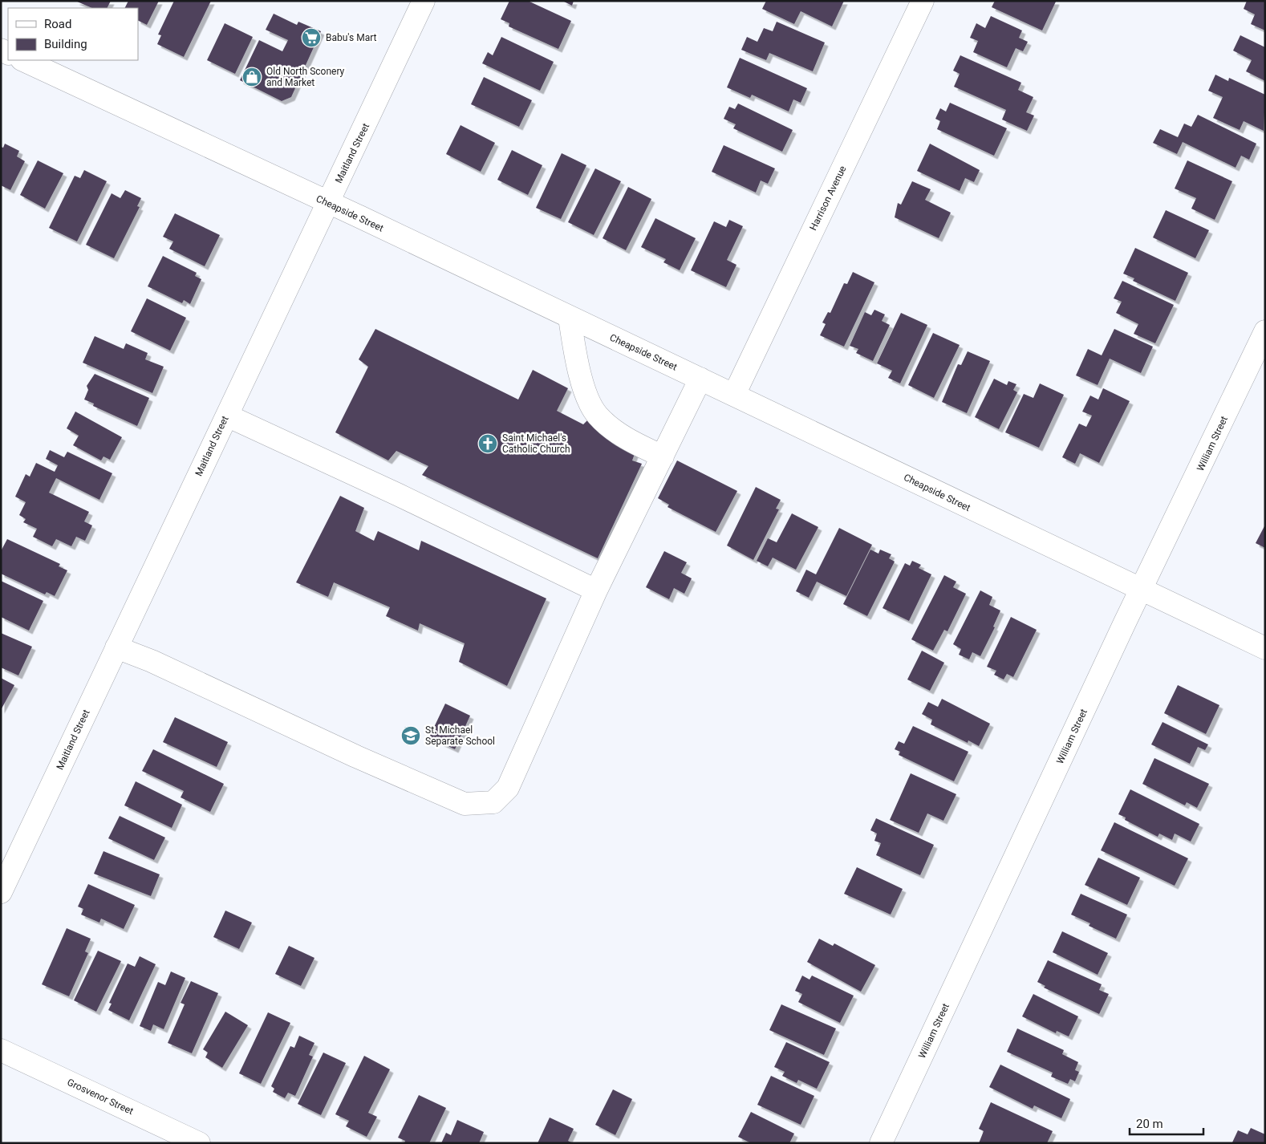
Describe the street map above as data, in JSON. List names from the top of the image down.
{
  "streets": {
    "street": [
      "Maitland Street",
      "Harrison Avenue",
      "Cheapside Street",
      "William Street",
      "Grosvenor Street"
    ]
  },
  "crossings": [
    ["Maitland Street", "Cheapside Street"],
    ["Harrison Avenue", "Cheapside Street"],
    ["Cheapside Street", "William Street"]
  ],
  "places": {
    "supermarket": ["Babu's Mart"],
    "shop": ["Old North Sconery and Market"],
    "church": ["Saint Michael's Catholic Church"],
    "school or university": ["St. Michael Separate School"]
  },
  "legend": ["Road", "Building"],
  "scale_bar": "20 m"
}
